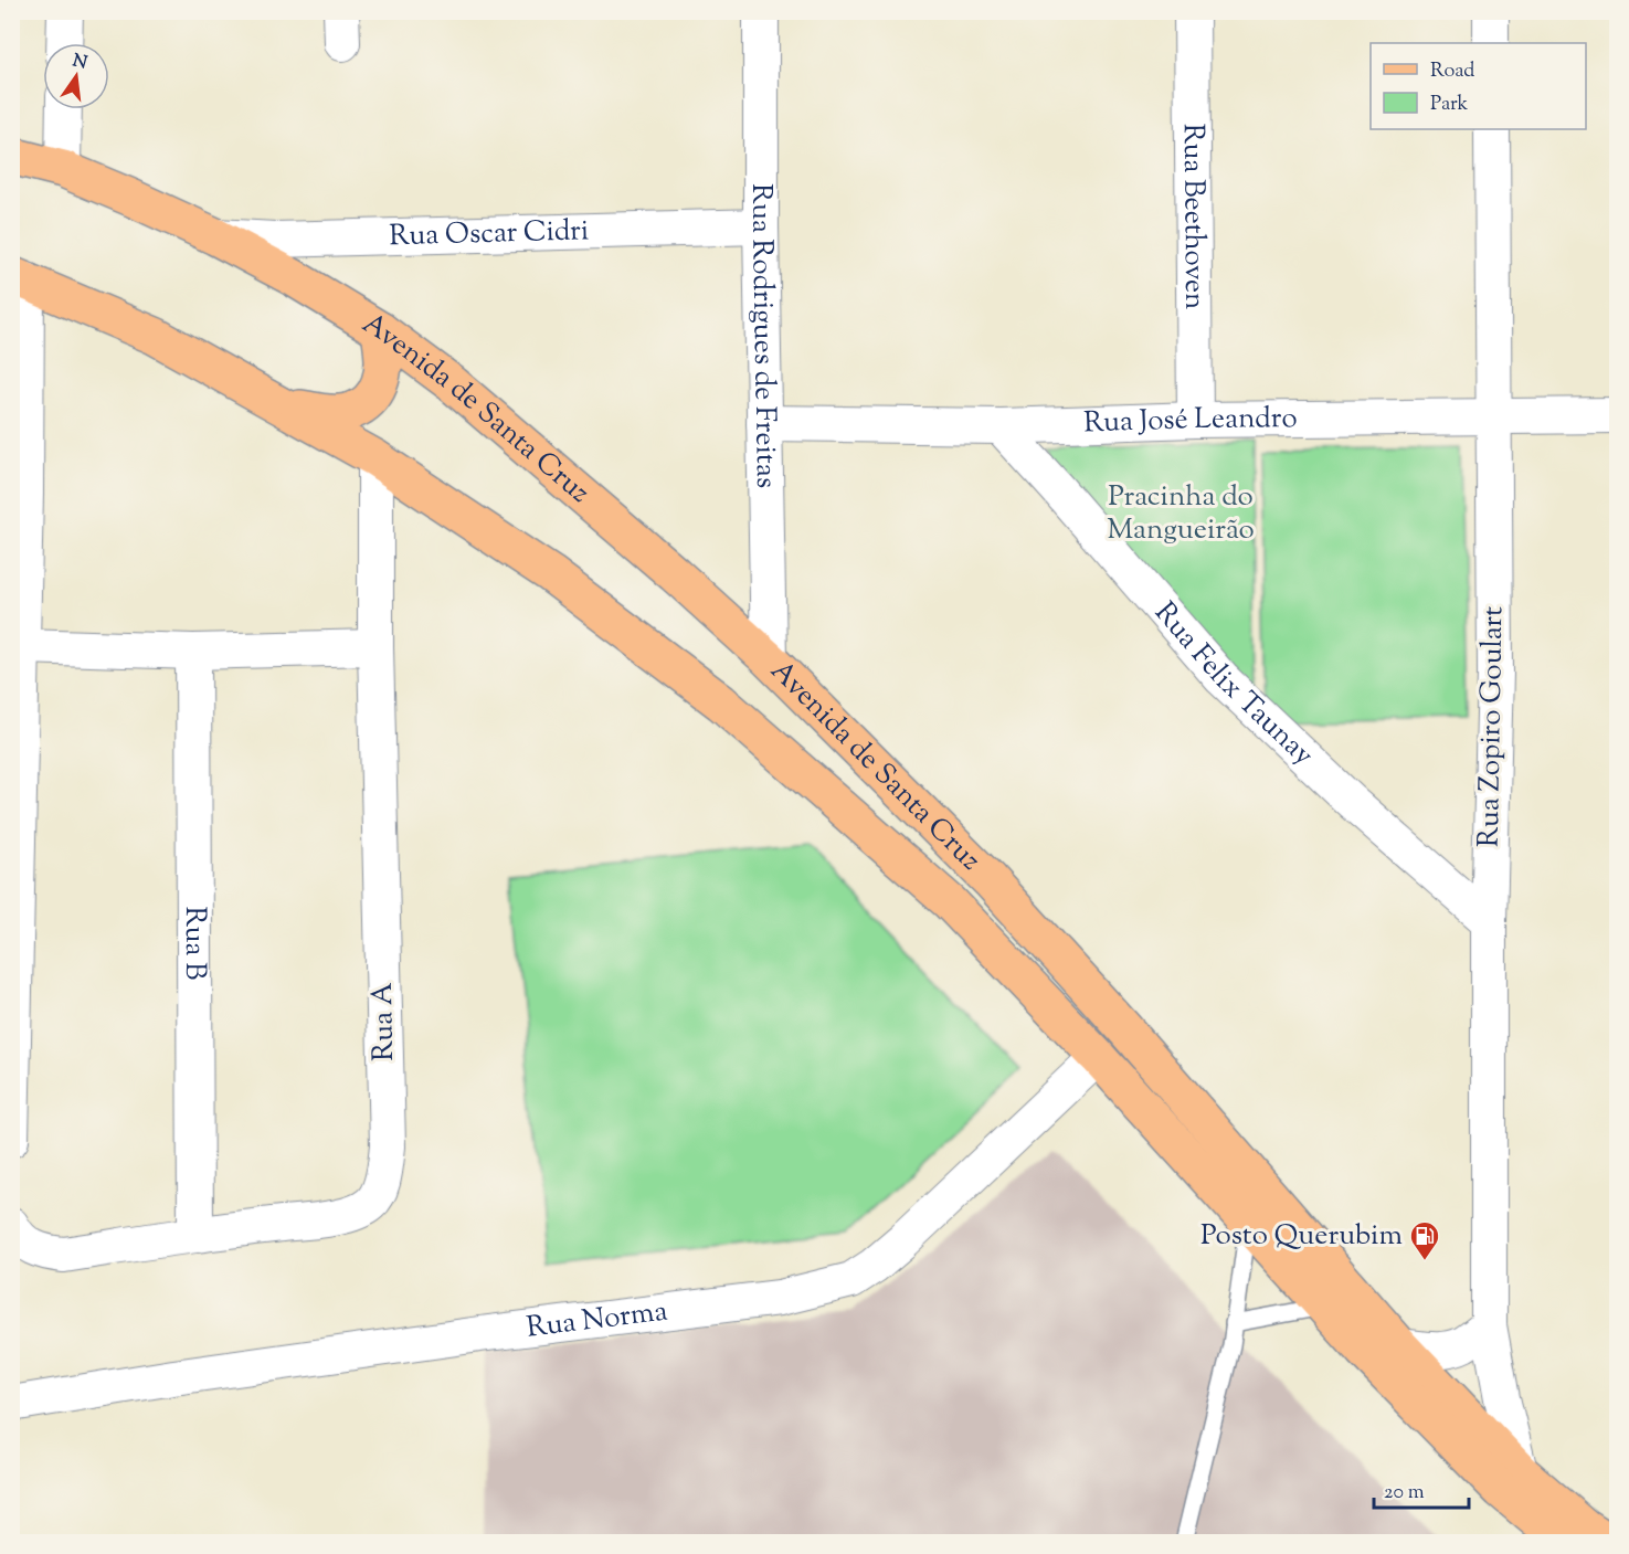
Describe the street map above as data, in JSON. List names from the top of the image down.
{
  "streets": {
    "main road": ["Avenida de Santa Cruz"],
    "street": [
      "Rua Beethoven",
      "Rua Oscar Cidri",
      "Rua Rodrigues de Freitas",
      "Rua José Leandro",
      "Rua Felix Taunay",
      "Rua Zopiro Goulart",
      "Rua B",
      "Rua A",
      "Rua Norma"
    ]
  },
  "crossings": [
    ["Rua Beethoven", "Rua José Leandro"],
    ["Rua Oscar Cidri", "Rua Rodrigues de Freitas"],
    ["Rua Oscar Cidri", "Avenida de Santa Cruz"],
    ["Rua Rodrigues de Freitas", "Avenida de Santa Cruz"],
    ["Rua Rodrigues de Freitas", "Rua José Leandro"],
    ["Avenida de Santa Cruz", "Rua Zopiro Goulart"],
    ["Avenida de Santa Cruz", "Rua A"],
    ["Avenida de Santa Cruz", "Rua Norma"],
    ["Rua José Leandro", "Rua Felix Taunay"],
    ["Rua José Leandro", "Rua Zopiro Goulart"],
    ["Rua Felix Taunay", "Rua Zopiro Goulart"],
    ["Rua B", "Rua A"]
  ],
  "parks": ["Pracinha do Mangueirão"],
  "places": {
    "fuel station": ["Posto Querubim"]
  },
  "legend": ["Road", "Park"],
  "scale_bar": "20 m",
  "north": "top"
}
